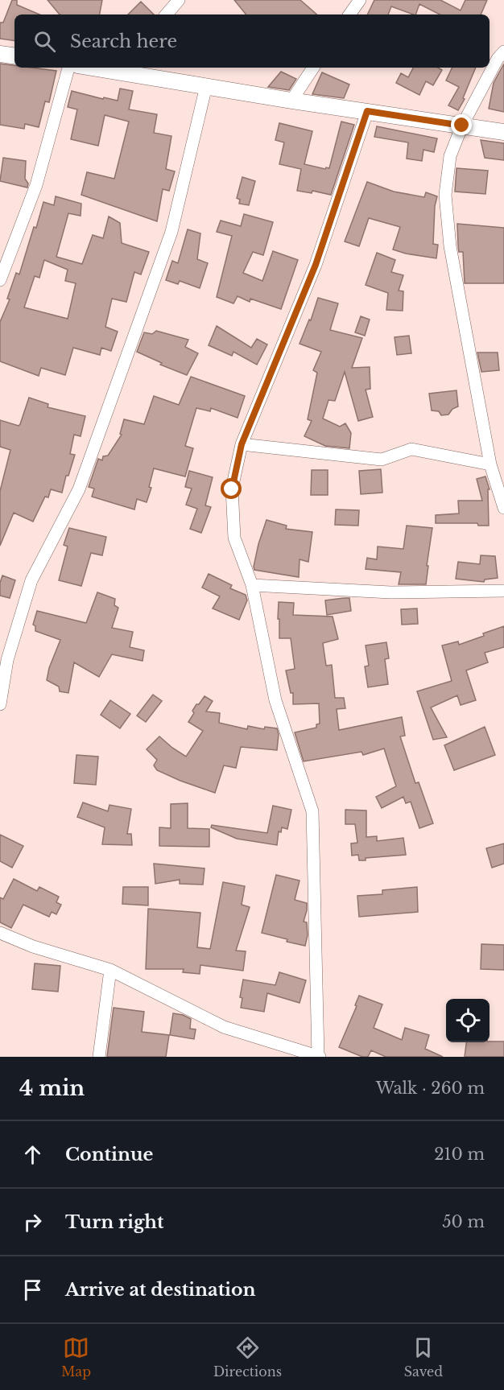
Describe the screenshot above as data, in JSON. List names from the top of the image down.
{
  "page": {
    "search": "Search here",
    "heading": ["4 min", "Walk · 260 m"],
    "list": [
      ["Continue", "210 m"],
      ["Turn right", "50 m"],
      "Arrive at destination"
    ],
    "nav": ["Map", "Directions", "Saved"]
  }
}
